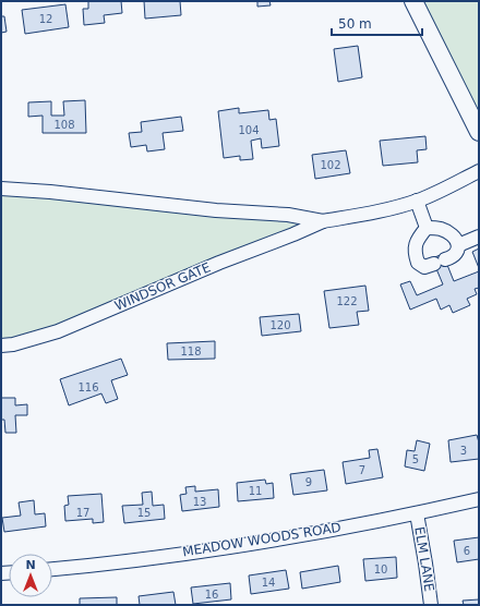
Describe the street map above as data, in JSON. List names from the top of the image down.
{
  "streets": {
    "street": ["WINDSOR GATE", "MEADOW WOODS ROAD", "ELM LANE"]
  },
  "crossings": [
    ["MEADOW WOODS ROAD", "ELM LANE"]
  ],
  "house_numbers": [
    "12",
    "108",
    "104",
    "102",
    "122",
    "120",
    "118",
    "116",
    "3",
    "5",
    "7",
    "9",
    "11",
    "13",
    "17",
    "15",
    "6",
    "10",
    "14",
    "16"
  ],
  "scale_bar": "50 m",
  "north": "top"
}
